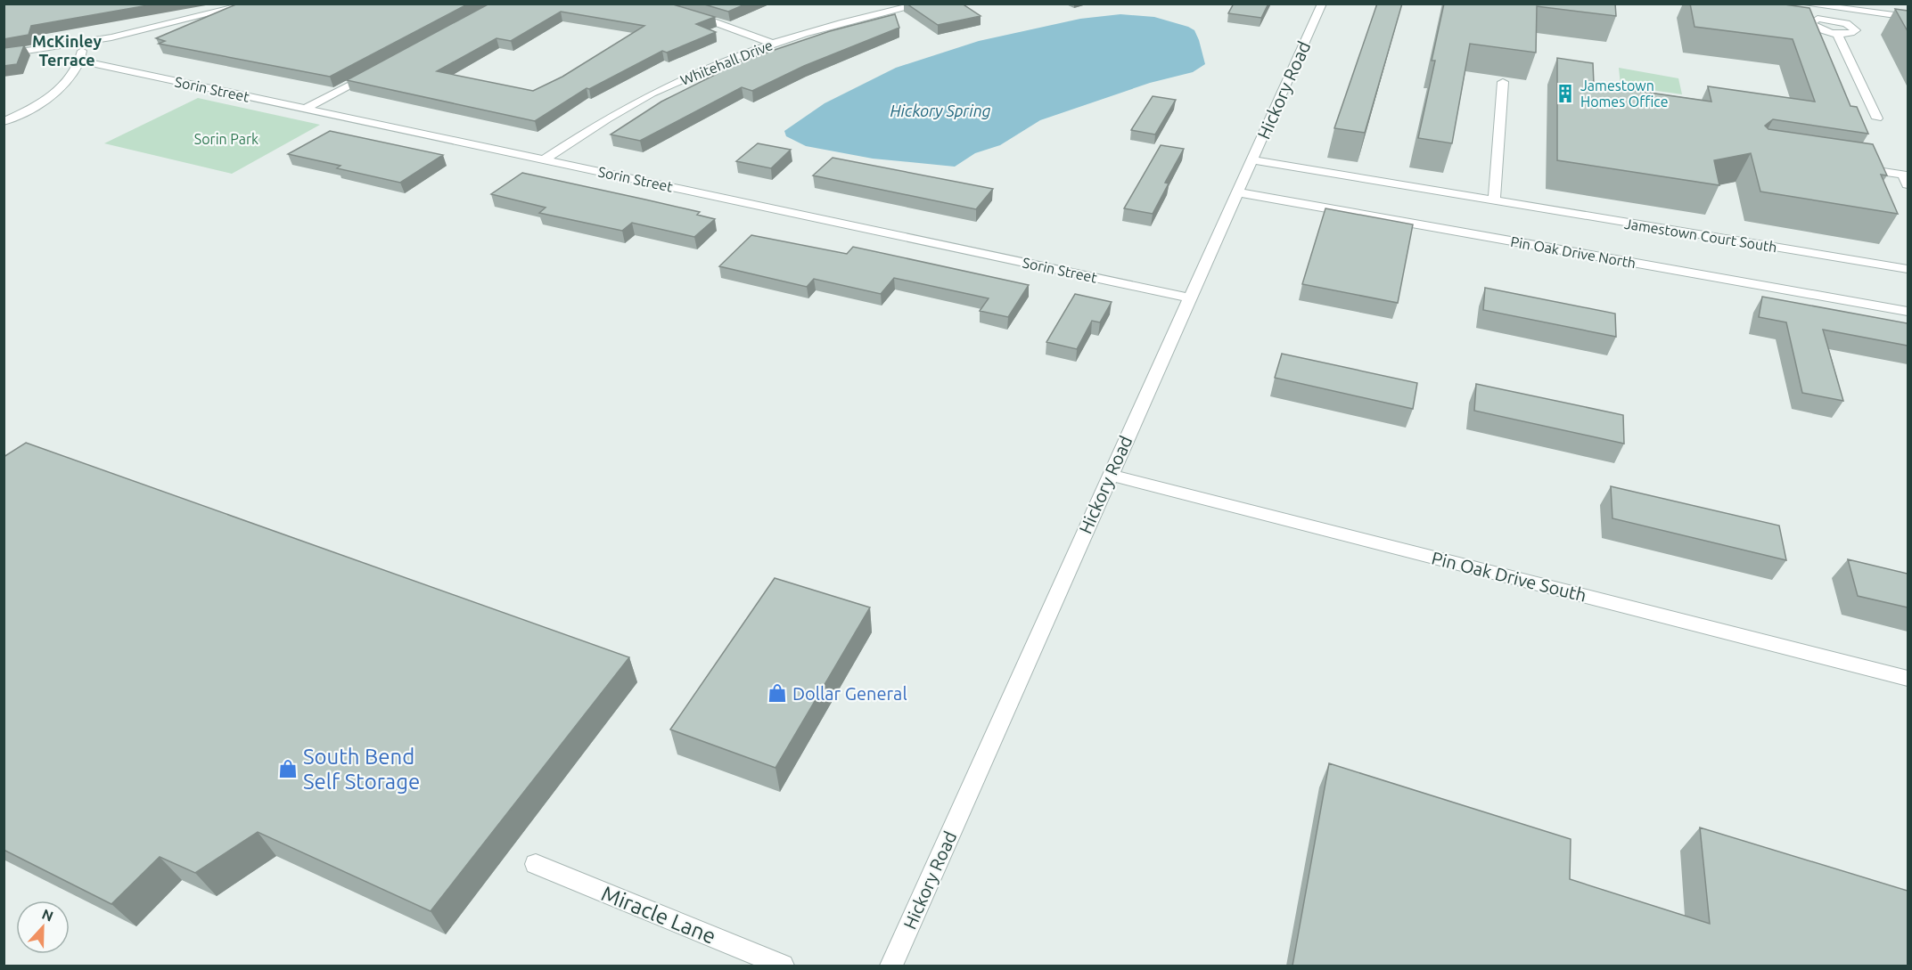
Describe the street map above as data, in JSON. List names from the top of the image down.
{
  "streets": {
    "street": [
      "Whitehall Drive",
      "Sorin Street",
      "Hickory Road",
      "Jamestown Court South",
      "Pin Oak Drive North",
      "Pin Oak Drive South",
      "Miracle Lane"
    ]
  },
  "crossings": [
    ["Whitehall Drive", "Sorin Street"],
    ["Sorin Street", "Hickory Road"],
    ["Hickory Road", "Jamestown Court South"],
    ["Hickory Road", "Pin Oak Drive North"],
    ["Hickory Road", "Pin Oak Drive South"]
  ],
  "districts": ["McKinley Terrace"],
  "water": ["Hickory Spring"],
  "parks": ["Sorin Park"],
  "places": {
    "building": ["Jamestown Homes Office"],
    "shop": ["Dollar General", "South Bend Self Storage"]
  },
  "north": "top"
}
